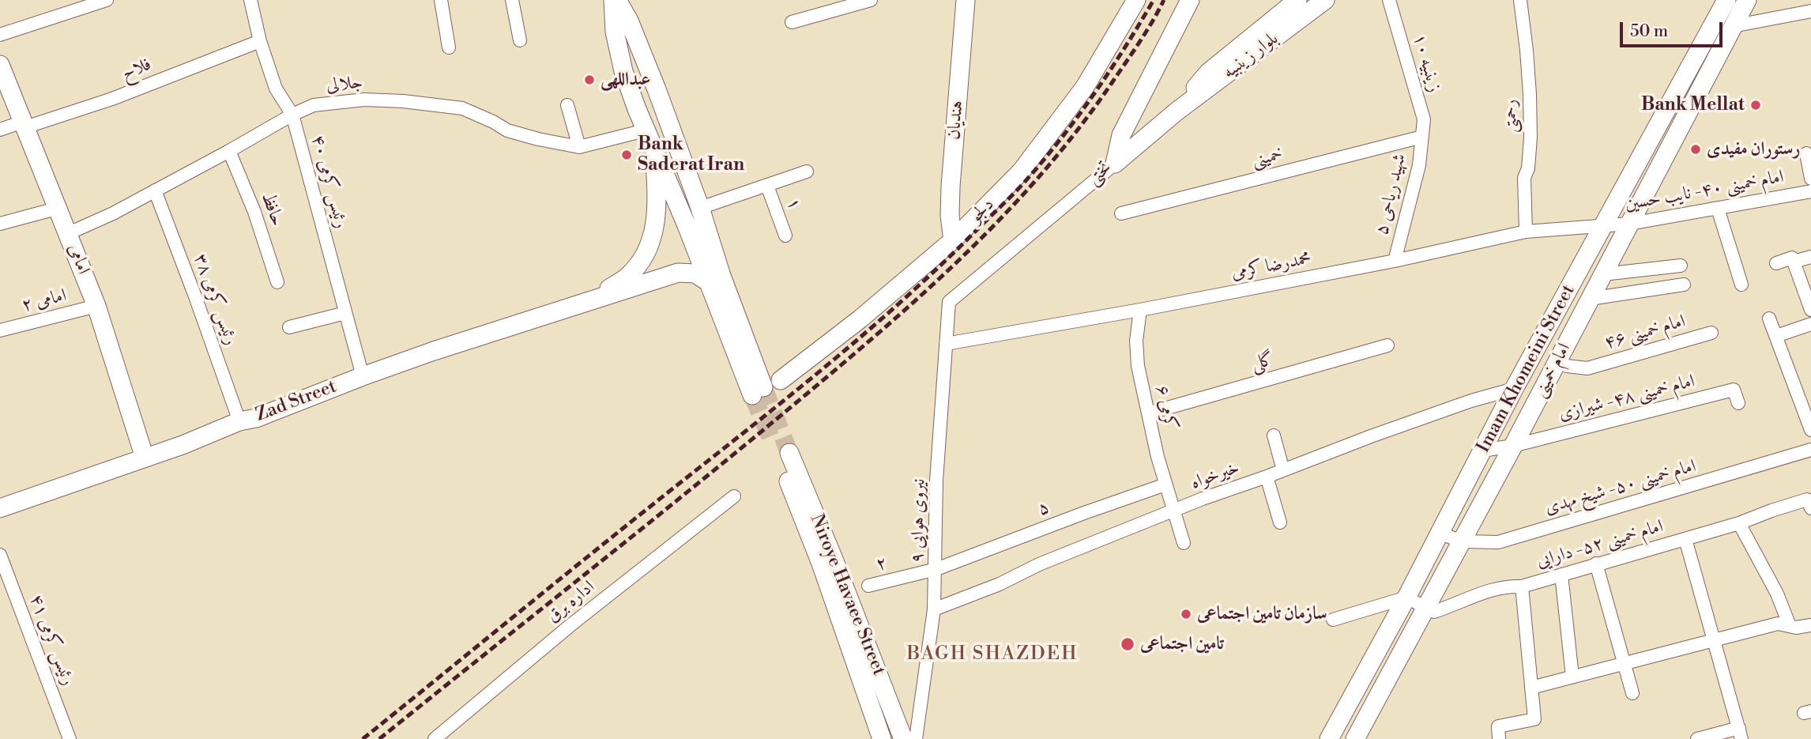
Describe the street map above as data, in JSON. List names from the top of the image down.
{
  "streets": {
    "main road": [
      "بلوار زینبیه",
      "هندیان",
      "تختی",
      "دلجو",
      "امامی",
      "Imam Khomeini Street",
      "امام خمینی",
      "Zad Street",
      "Niroye Havaee Street"
    ],
    "street": [
      "زینبیه ۱۰",
      "فلاح",
      "جلالی",
      "رحمتی",
      "خمینی",
      "رئیس کرمی ۴۰",
      "امام خمینی ۴۰- نایب حسین",
      "۵ شهید ریاحی",
      "۱",
      "حافظ",
      "محمدرضا کرمی",
      "رئیس کرمی ۳۸",
      "امامی ۲",
      "امام خمینی ۴۶",
      "گلی",
      "امام خمینی ۴۸- شیرازی",
      "کرمی ۶",
      "خیرخواه",
      "امام خمینی ۵۰- شیخ مهدی",
      "۵",
      "نیروی هوایی ۹",
      "امام خمینی ۵۲- دارایی",
      "۲",
      "اداره برق",
      "رئیس کرمی ۴۱"
    ]
  },
  "crossings": [
    ["بلوار زینبیه", "تختی"],
    ["زینبیه ۱۰", "خمینی"],
    ["زینبیه ۱۰", "۵ شهید ریاحی"],
    ["فلاح", "رئیس کرمی ۴۰"],
    ["فلاح", "امامی"],
    ["جلالی", "رئیس کرمی ۴۰"],
    ["جلالی", "حافظ"],
    ["جلالی", "امامی"],
    ["جلالی", "رئیس کرمی ۳۸"],
    ["رحمتی", "محمدرضا کرمی"],
    ["هندیان", "دلجو"],
    ["خمینی", "۵ شهید ریاحی"],
    ["تختی", "نیروی هوایی ۹"],
    ["رئیس کرمی ۴۰", "Zad Street"],
    ["امام خمینی ۴۰- نایب حسین", "محمدرضا کرمی"],
    ["امام خمینی ۴۰- نایب حسین", "Imam Khomeini Street"],
    ["امام خمینی ۴۰- نایب حسین", "امام خمینی"],
    ["۵ شهید ریاحی", "محمدرضا کرمی"],
    ["امامی", "امامی ۲"],
    ["امامی", "Zad Street"],
    ["محمدرضا کرمی", "Imam Khomeini Street"],
    ["محمدرضا کرمی", "کرمی ۶"],
    ["محمدرضا کرمی", "نیروی هوایی ۹"],
    ["رئیس کرمی ۳۸", "Zad Street"],
    ["امام خمینی ۴۶", "امام خمینی"],
    ["گلی", "کرمی ۶"],
    ["Imam Khomeini Street", "امام خمینی ۴۸- شیرازی"],
    ["Imam Khomeini Street", "خیرخواه"],
    ["Imam Khomeini Street", "امام خمینی ۵۰- شیخ مهدی"],
    ["Imam Khomeini Street", "امام خمینی ۵۲- دارایی"],
    ["امام خمینی", "امام خمینی ۴۸- شیرازی"],
    ["امام خمینی", "امام خمینی ۵۰- شیخ مهدی"],
    ["امام خمینی", "امام خمینی ۵۲- دارایی"],
    ["کرمی ۶", "خیرخواه"],
    ["کرمی ۶", "۵"],
    ["خیرخواه", "نیروی هوایی ۹"],
    ["۵", "نیروی هوایی ۹"],
    ["۵", "۲"],
    ["نیروی هوایی ۹", "۲"]
  ],
  "districts": ["BAGH SHAZDEH"],
  "places": [
    "عبداللهی",
    "Bank Mellat",
    "رستوران مفیدی",
    "Bank Saderat Iran",
    "سازمان تامین اجتماعی",
    "تامین اجتماعی"
  ],
  "scale_bar": "50 m"
}
